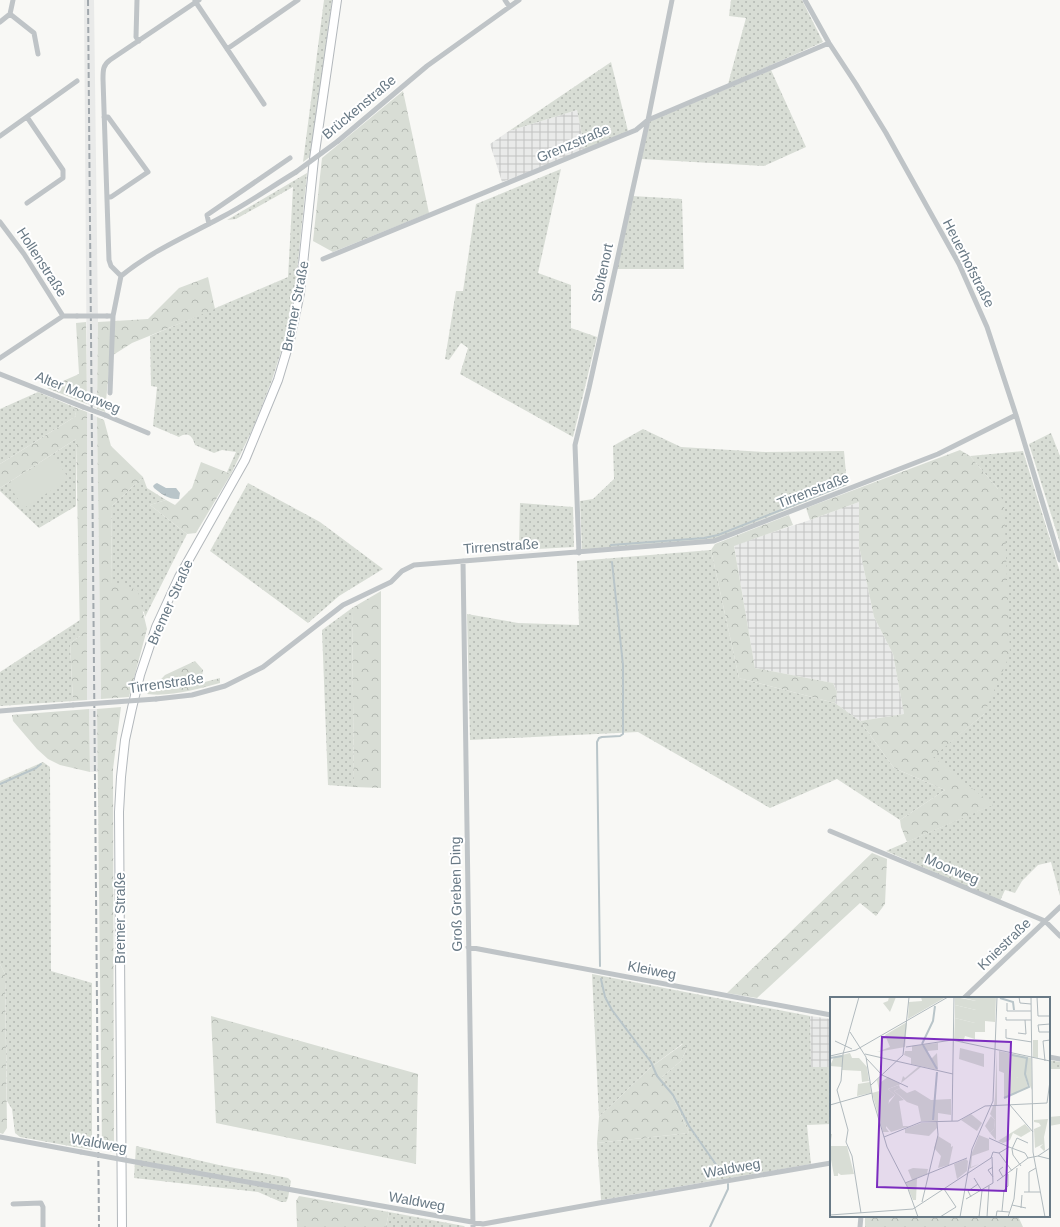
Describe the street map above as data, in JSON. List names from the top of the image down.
{
  "streets": {
    "main road": ["Bremer Straße"],
    "street": [
      "Brückenstraße",
      "Grenzstraße",
      "Hollenstraße",
      "Heuerhofstraße",
      "Stoltenort",
      "Alter Moorweg",
      "Tirrenstraße",
      "Moorweg",
      "Groß Greben Ding",
      "Kniestraße",
      "Kleiweg",
      "Waldweg"
    ]
  },
  "crossings": [
    ["Grenzstraße", "Heuerhofstraße"],
    ["Grenzstraße", "Stoltenort"],
    ["Heuerhofstraße", "Tirrenstraße"],
    ["Stoltenort", "Tirrenstraße"],
    ["Tirrenstraße", "Groß Greben Ding"],
    ["Moorweg", "Kniestraße"],
    ["Groß Greben Ding", "Kleiweg"],
    ["Groß Greben Ding", "Waldweg"]
  ]
}
